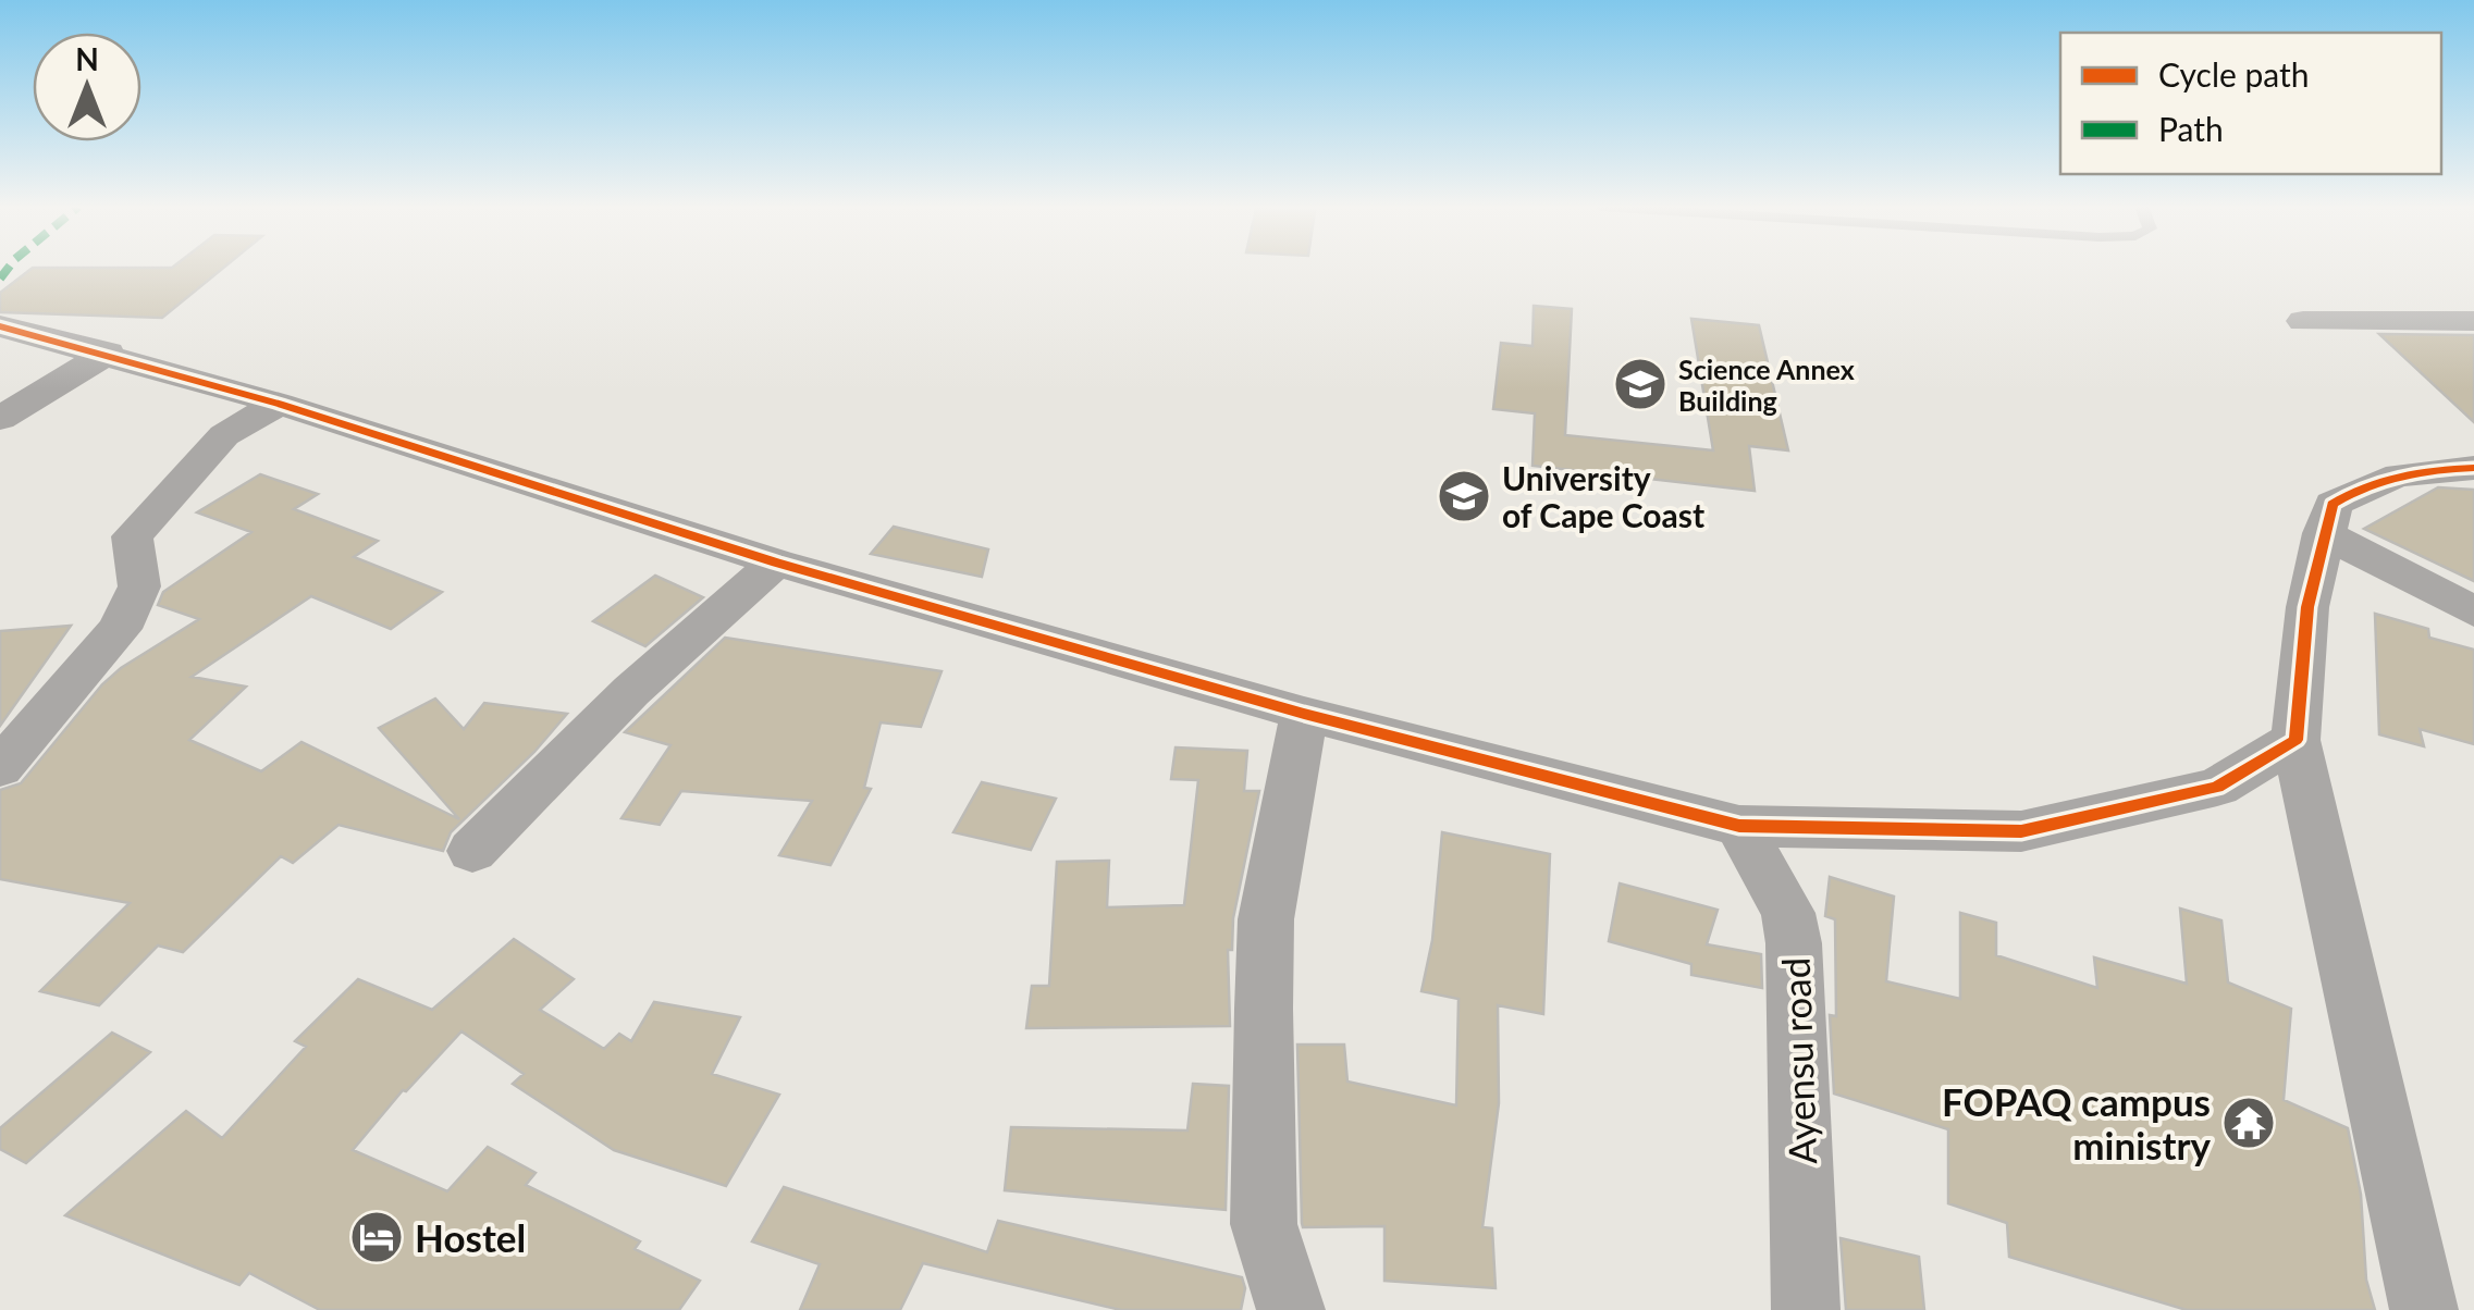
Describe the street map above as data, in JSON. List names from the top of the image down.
{
  "streets": {
    "street": ["Ayensu road"]
  },
  "places": {
    "school or university": ["Science Annex Building", "University of Cape Coast"],
    "temple": ["FOPAQ campus ministry"],
    "hotel": ["Hostel"]
  },
  "legend": ["Cycle path", "Path"],
  "north": "top"
}
